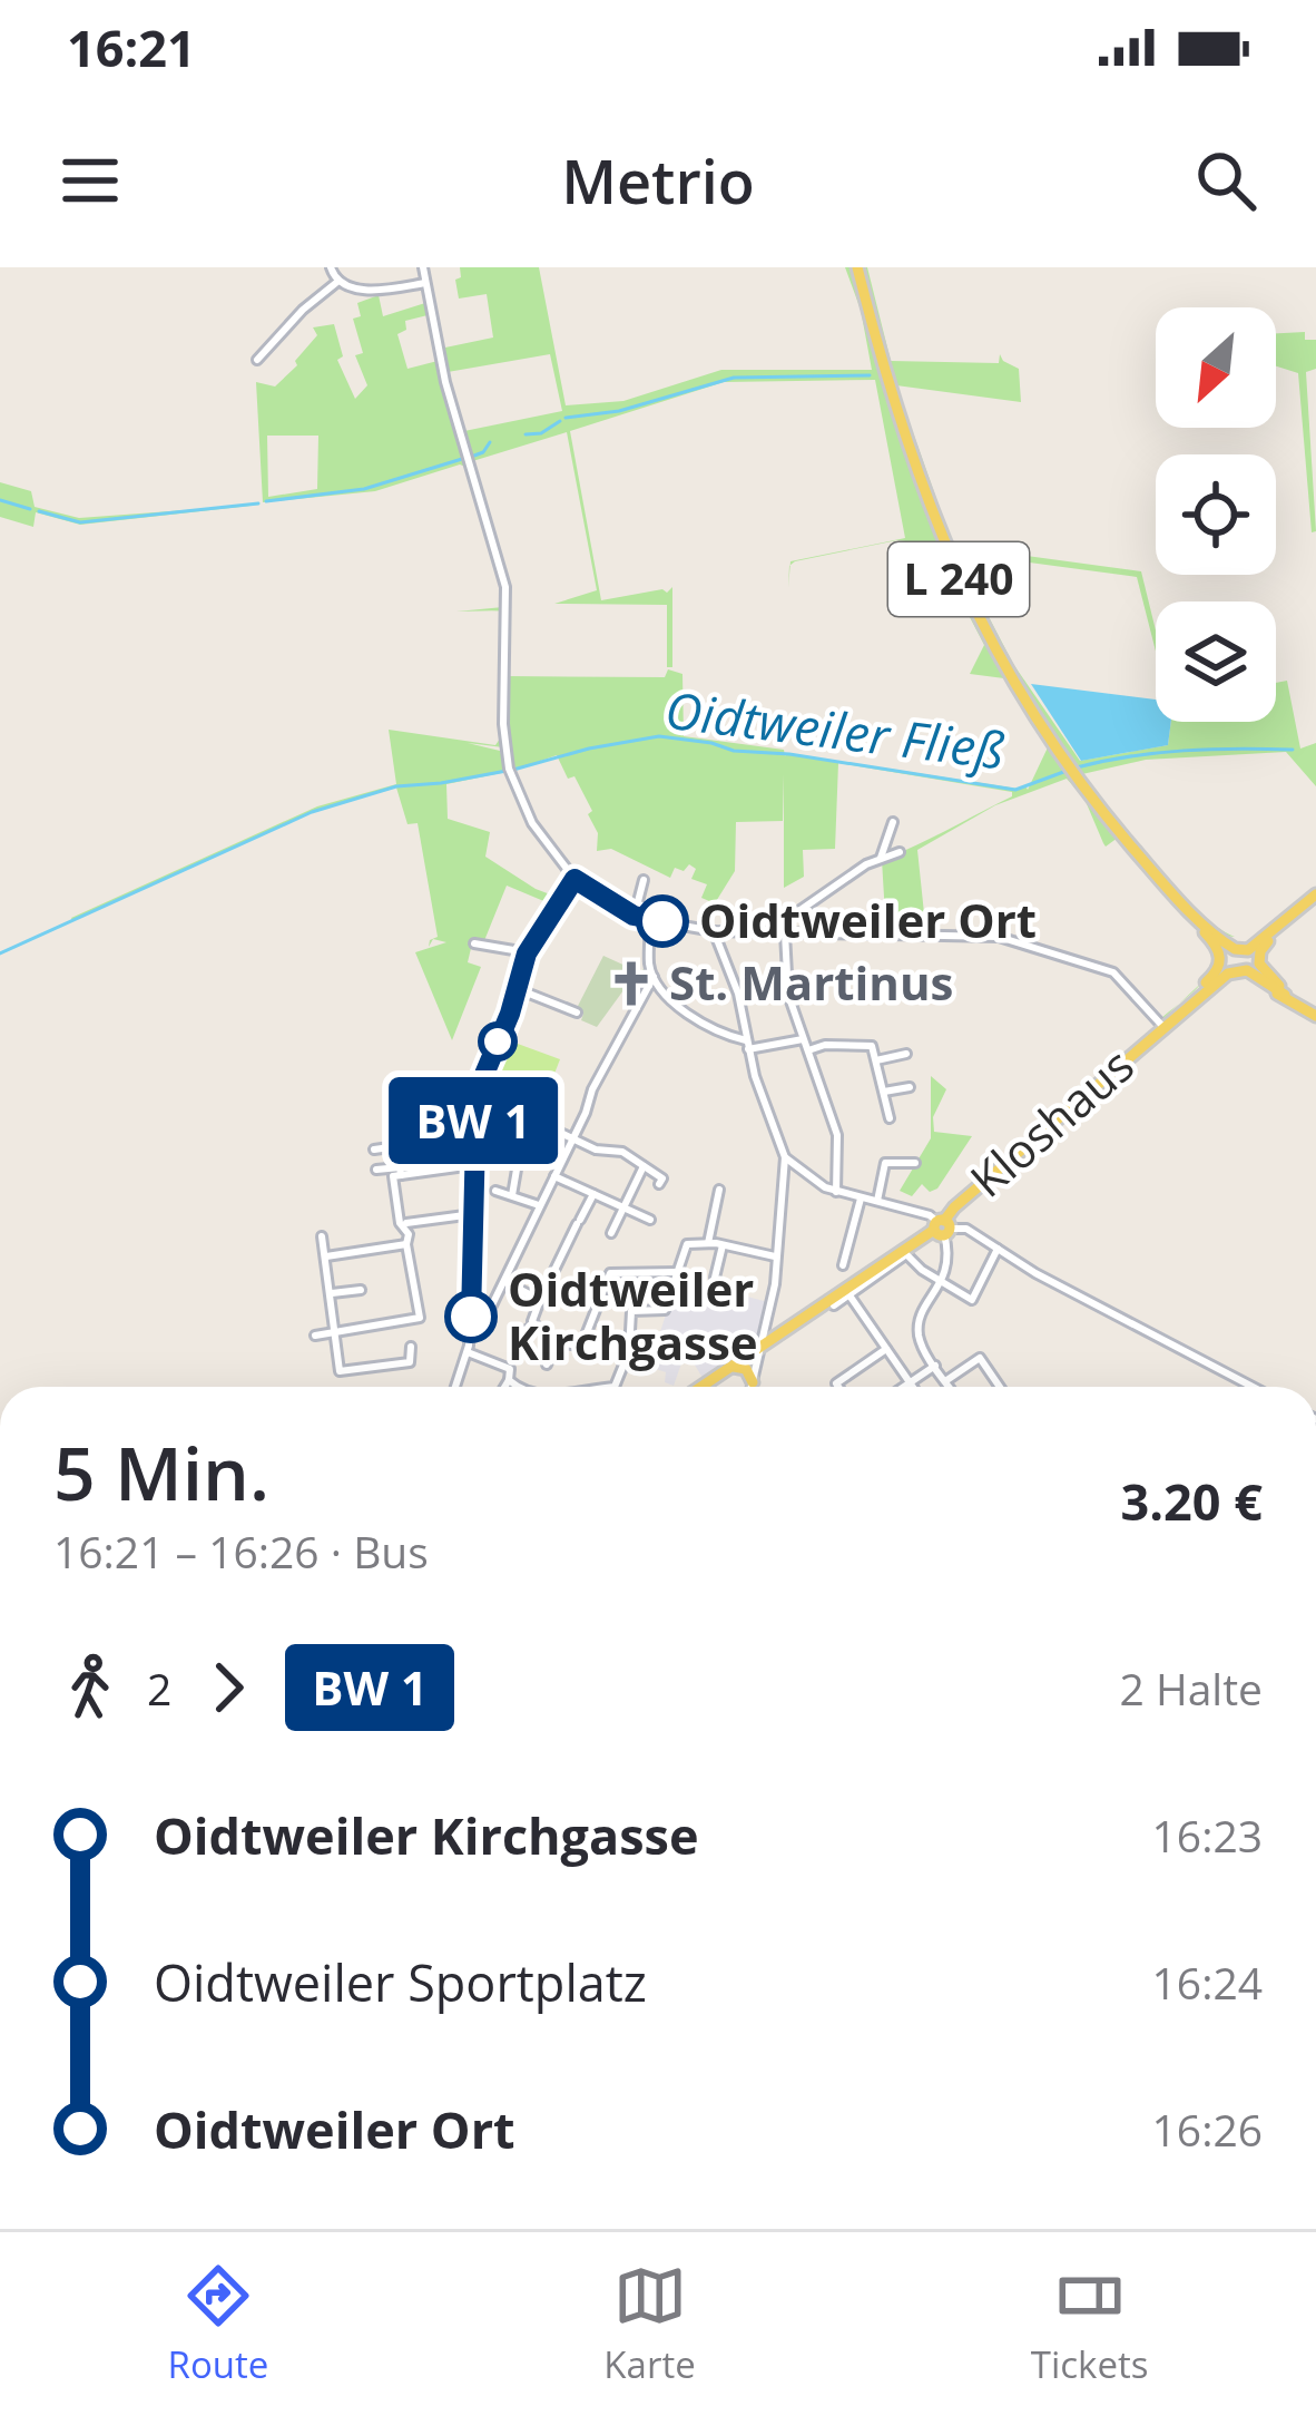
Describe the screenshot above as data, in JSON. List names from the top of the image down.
{
  "streets": {
    "main road": ["L 240", "Kloshaus"]
  },
  "crossings": [
    ["L 240", "Kloshaus"]
  ],
  "water": ["Oidtweiler Fließ"],
  "places": {
    "other": ["Oidtweiler Ort", "Oidtweiler Kirchgasse"],
    "church": ["St. Martinus"]
  },
  "north": "bottom left",
  "page": {
    "status": "16:21",
    "header": "Metrio",
    "on_map": "BW 1",
    "heading": ["5 Min.", "16:21 – 16:26 · Bus", "3.20 €"],
    "legs": ["2", "BW 1", "2 Halte"],
    "list": [
      {
        "name": "Oidtweiler Kirchgasse",
        "value": "16:23"
      },
      {
        "name": "Oidtweiler Sportplatz",
        "value": "16:24"
      },
      {
        "name": "Oidtweiler Ort",
        "value": "16:26"
      }
    ],
    "tabs": ["Route", "Karte", "Tickets"]
  }
}
